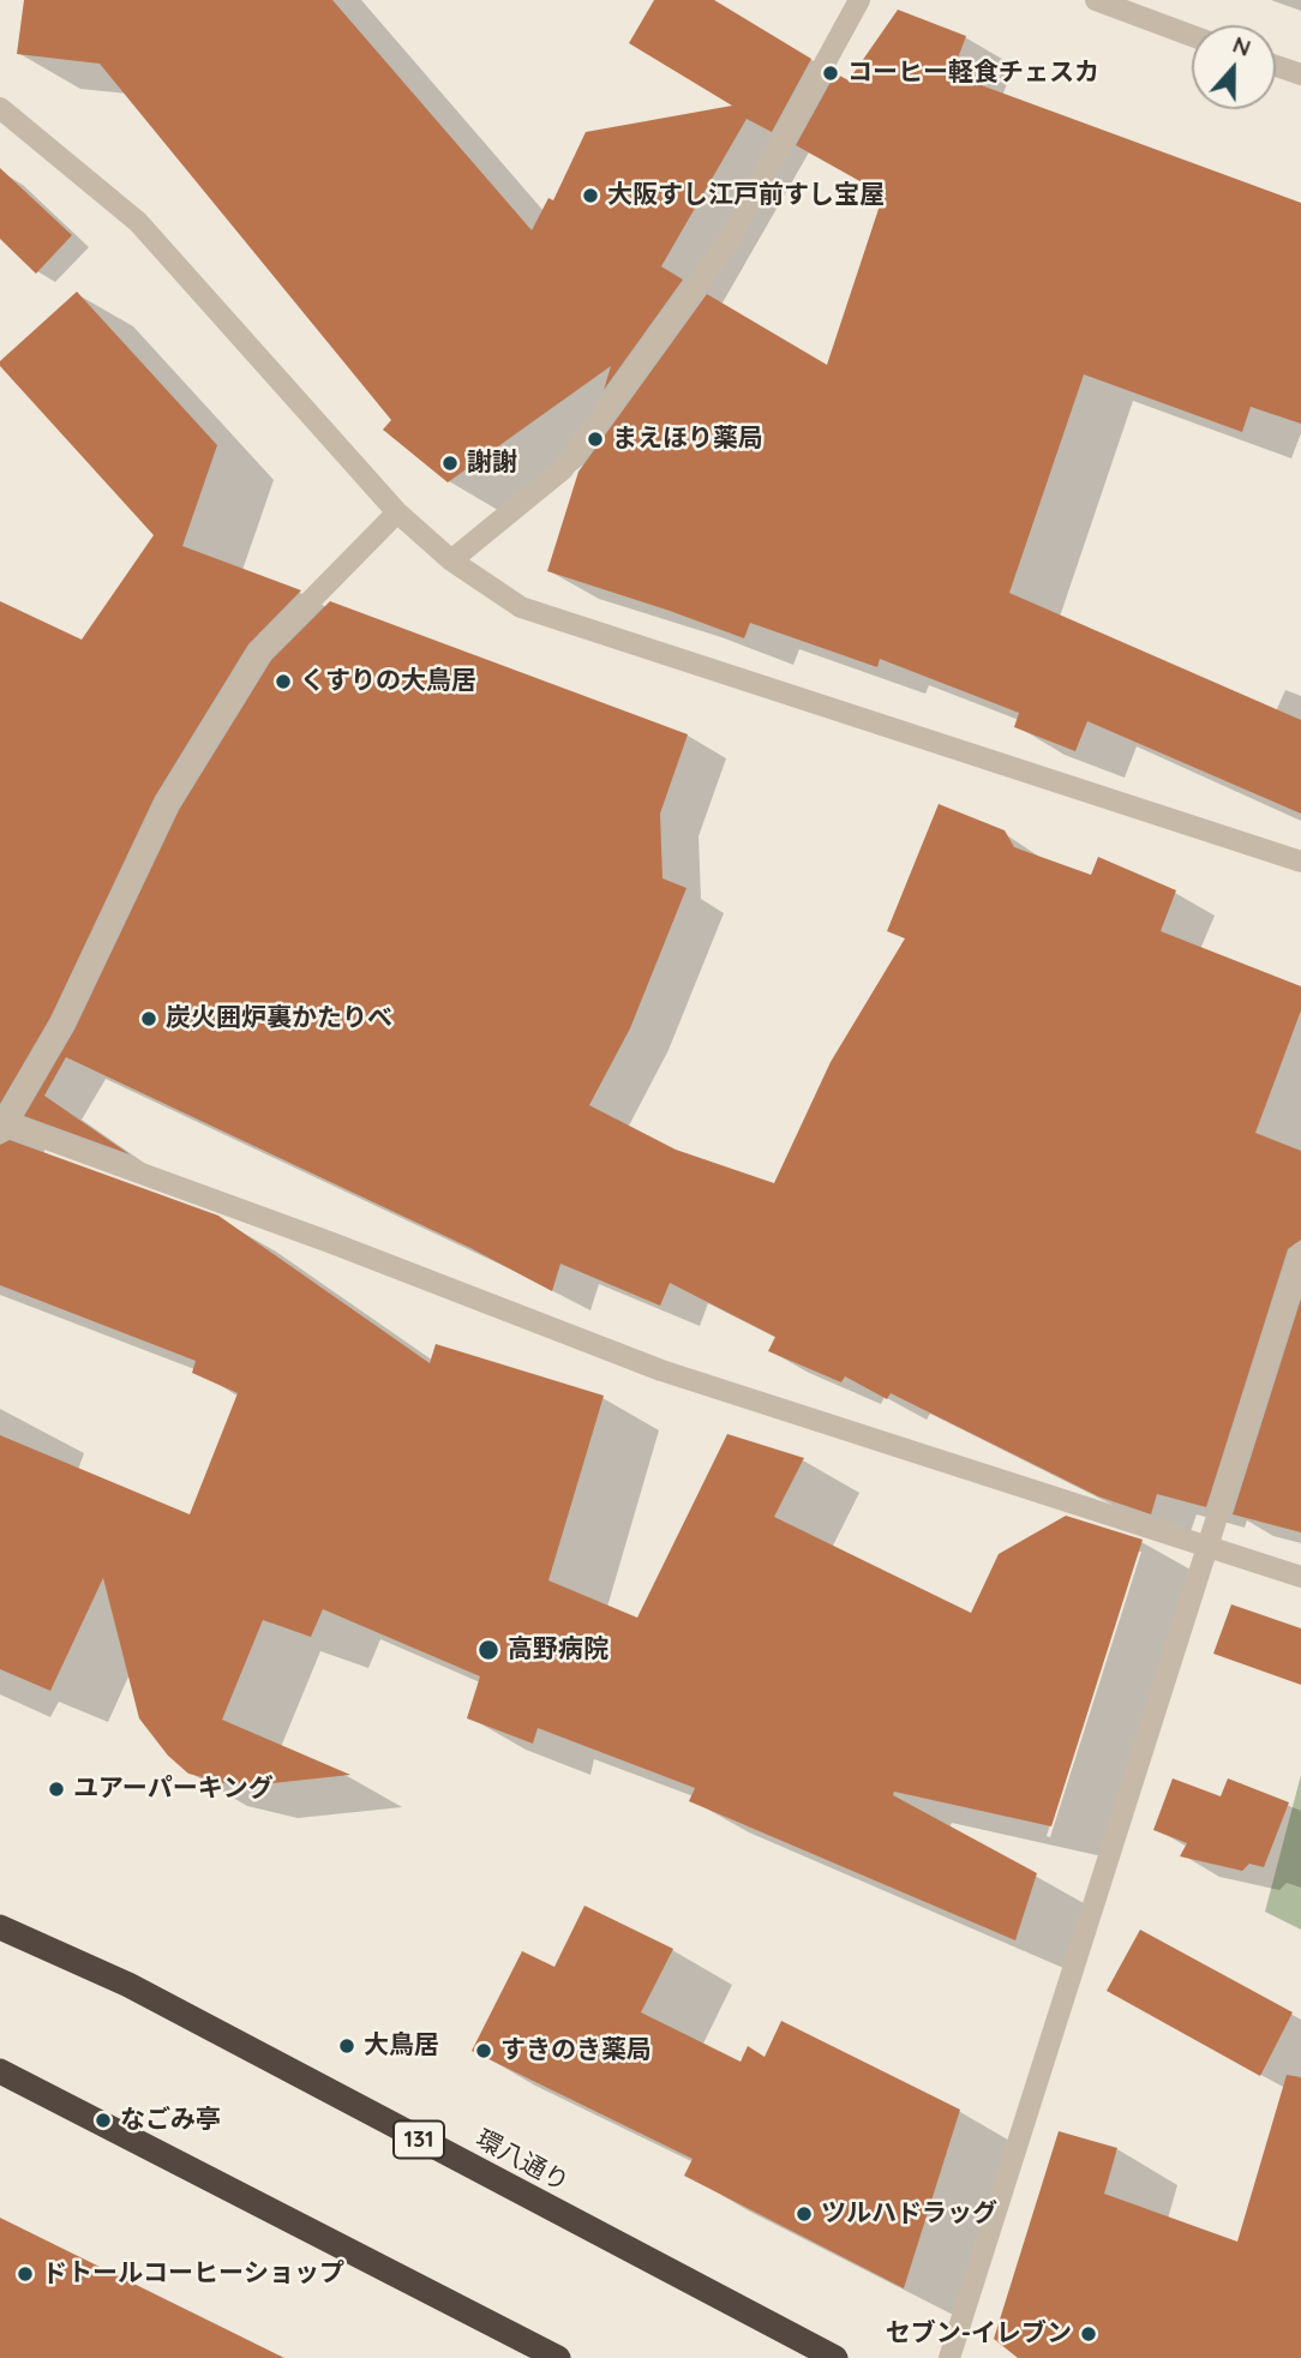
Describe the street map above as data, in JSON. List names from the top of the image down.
{
  "streets": {
    "highway": ["131", "環八通り"]
  },
  "places": [
    "コーヒー軽食チェスカ",
    "大阪すし江戸前すし宝屋",
    "まえほり薬局",
    "謝謝",
    "くすりの大鳥居",
    "炭火囲炉裏かたりべ",
    "高野病院",
    "ユアーパーキング",
    "大鳥居",
    "すきのき薬局",
    "なごみ亭",
    "ツルハドラッグ",
    "ドトールコーヒーショップ",
    "セブン-イレブン"
  ],
  "north": "top"
}
